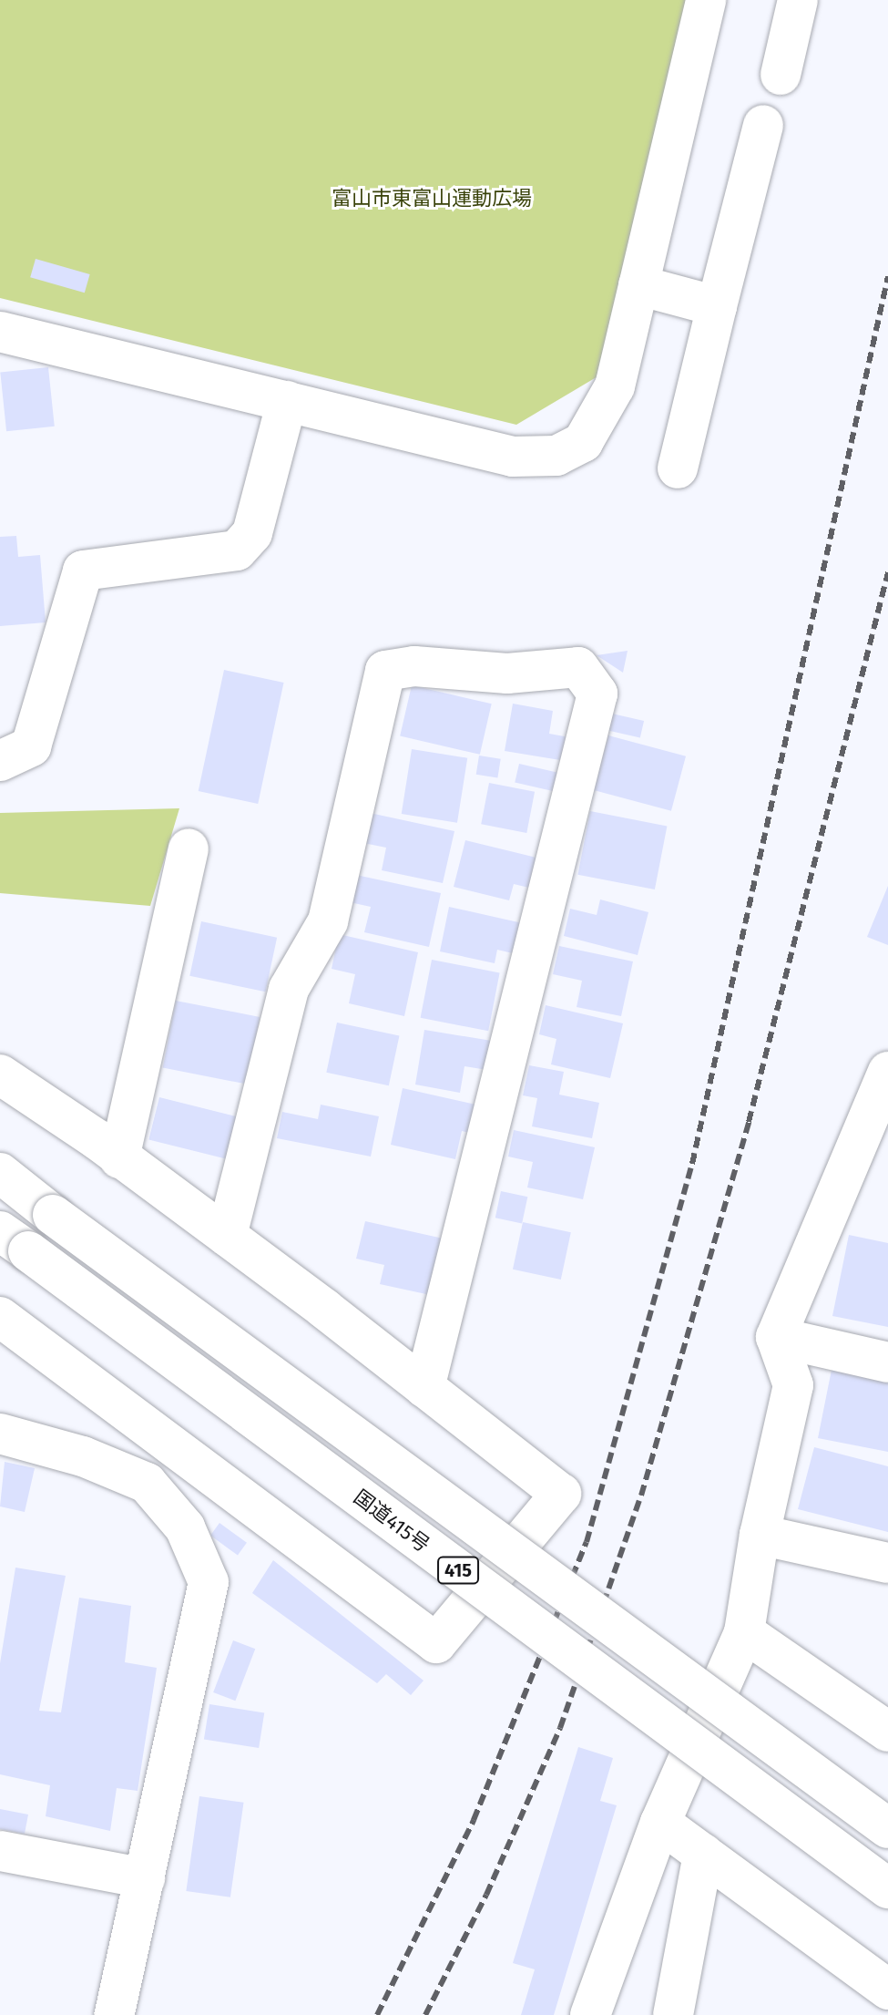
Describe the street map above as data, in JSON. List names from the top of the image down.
{
  "streets": {
    "main road": ["国道415号", "415"]
  },
  "parks": ["富山市東富山運動広場"]
}
